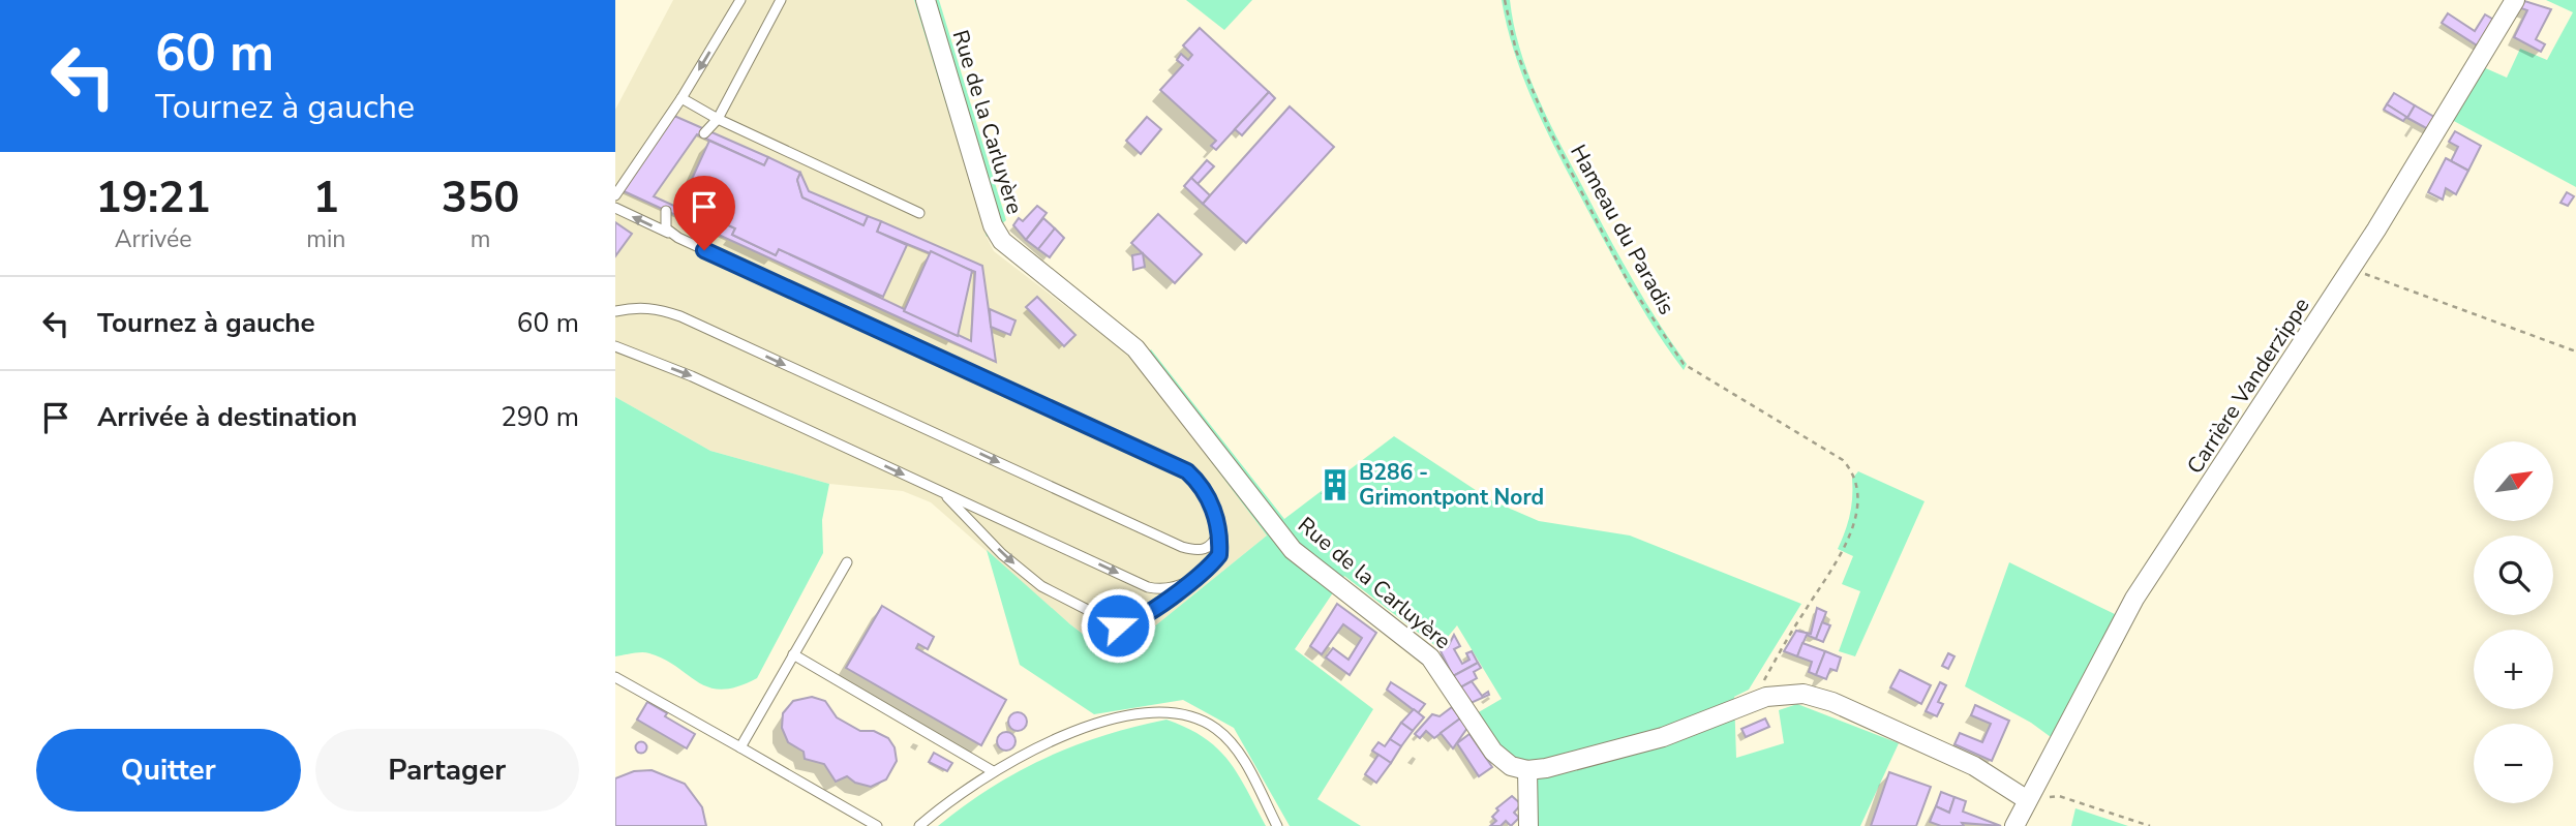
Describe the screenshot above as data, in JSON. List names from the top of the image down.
{
  "streets": {
    "street": ["Rue de la Carluyère", "Carrière Vanderzippe"],
    "path": ["Hameau du Paradis"]
  },
  "places": {
    "building": ["B286 - Grimontpont Nord"]
  },
  "north": "top right",
  "page": {
    "turn": ["60 m", "Tournez à gauche"],
    "eta": [
      "19:21",
      "Arrivée",
      "1",
      "min",
      "350",
      "m"
    ],
    "list": [
      {
        "name": "Tournez à gauche",
        "value": "60 m"
      },
      {
        "name": "Arrivée à destination",
        "value": "290 m"
      }
    ],
    "map_buttons": ["+", "−"],
    "buttons": ["Quitter", "Partager"]
  }
}
